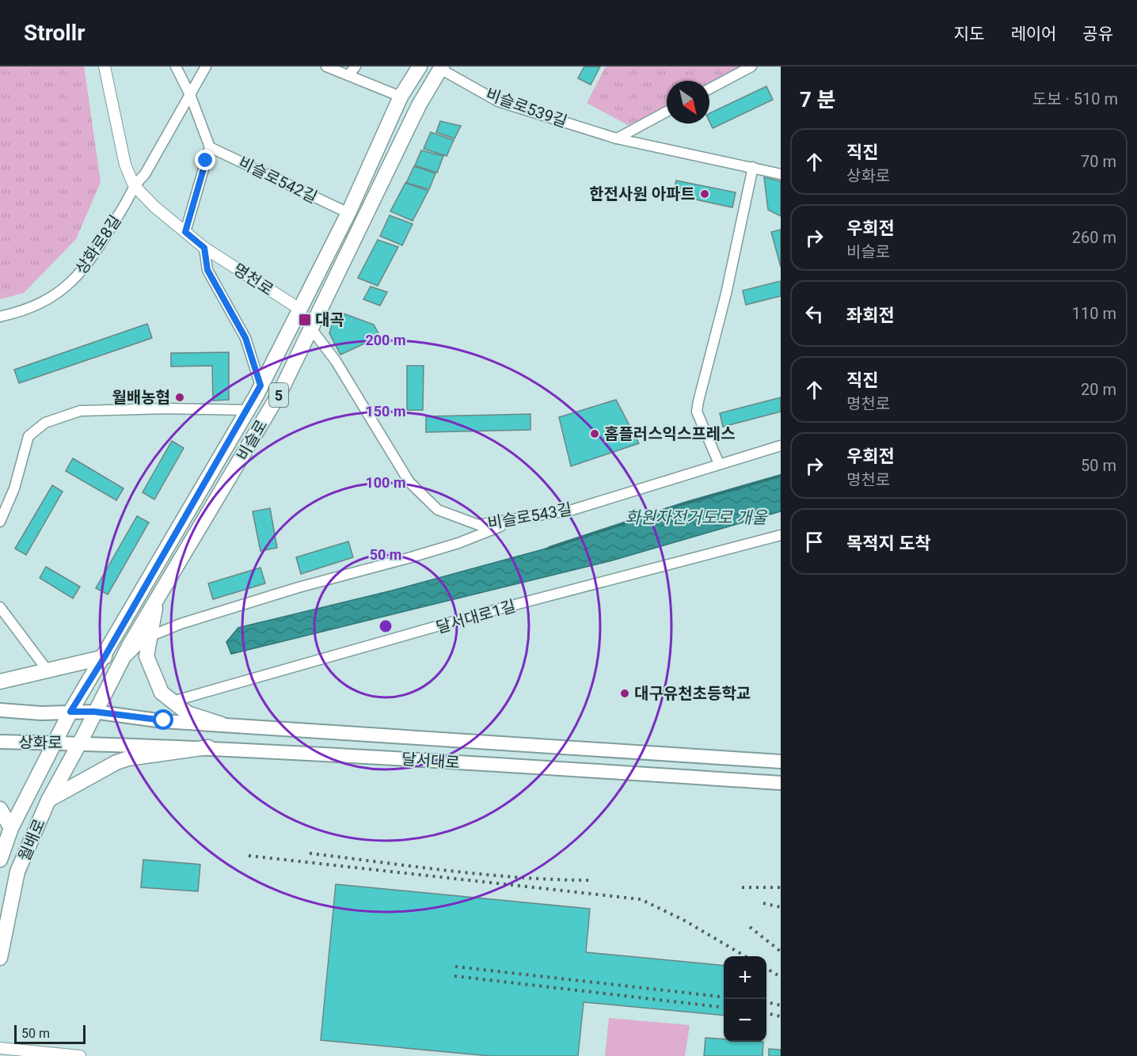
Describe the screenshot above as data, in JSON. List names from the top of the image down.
{
  "streets": {
    "main road": [
      "5",
      "비슬로",
      "상화로",
      "달서대로",
      "월배로"
    ],
    "street": [
      "비슬로539길",
      "비슬로542길",
      "상화로8길",
      "명천로",
      "비슬로543길",
      "달서대로1길"
    ]
  },
  "crossings": [
    ["비슬로539길", "비슬로"],
    ["비슬로542길", "비슬로"],
    ["상화로8길", "명천로"],
    ["명천로", "비슬로"],
    ["비슬로", "비슬로543길"],
    ["비슬로", "상화로"],
    ["비슬로", "달서대로"],
    ["비슬로", "월배로"],
    ["상화로", "달서대로"],
    ["상화로", "월배로"],
    ["달서대로", "월배로"]
  ],
  "water": ["화원자전거도로 개울"],
  "places": {
    "other": [
      "한전사원 아파트",
      "월배농협",
      "홈플러스익스프레스",
      "대구유천초등학교"
    ],
    "transit": ["대곡"]
  },
  "scale_bar": "50 m",
  "north": "bottom right",
  "page": {
    "header": "Strollr",
    "nav": ["지도", "레이어", "공유"],
    "heading": ["7 분", "도보 · 510 m"],
    "list": [
      ["직진", "상화로", "70 m"],
      ["우회전", "비슬로", "260 m"],
      ["좌회전", "110 m"],
      ["직진", "명천로", "20 m"],
      ["우회전", "명천로", "50 m"],
      "목적지 도착"
    ],
    "map_buttons": ["+", "−"],
    "scale": "50 m"
  },
  "rings": [
    "200 m",
    "150 m",
    "100 m",
    "50 m"
  ]
}
